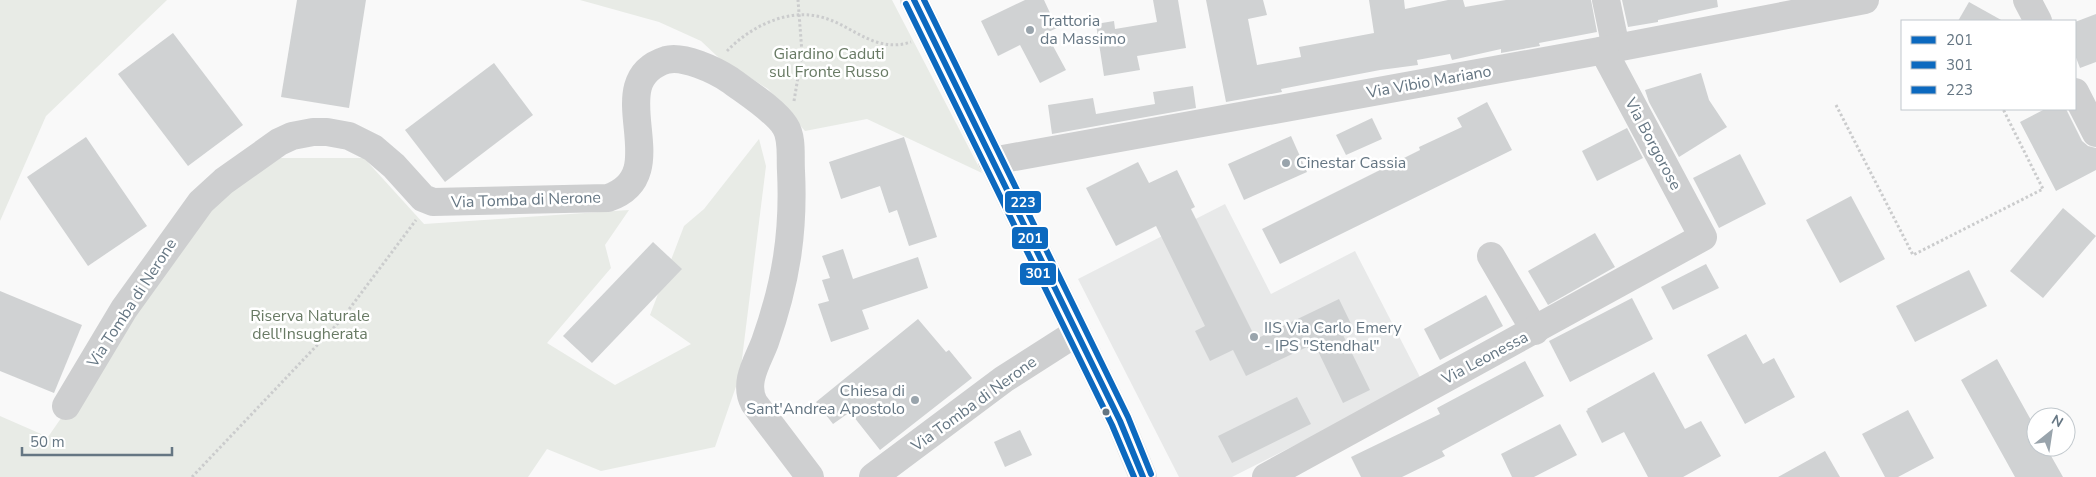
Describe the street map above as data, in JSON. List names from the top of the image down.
{
  "streets": {
    "street": [
      "Via Vibio Mariano",
      "Via Borgorose",
      "Via Tomba di Nerone",
      "Via Leonessa"
    ]
  },
  "crossings": [
    ["Via Vibio Mariano", "Via Borgorose"],
    ["Via Borgorose", "Via Leonessa"]
  ],
  "parks": ["Giardino Caduti sul Fronte Russo", "Riserva Naturale dell'Insugherata"],
  "places": [
    "Trattoria da Massimo",
    "Cinestar Cassia",
    "IIS Via Carlo Emery - IPS \"Stendhal\"",
    "Chiesa di Sant'Andrea Apostolo"
  ],
  "lines": ["transit line 201", "transit line 223", "transit line 301"],
  "legend": ["201", "301", "223"],
  "scale_bar": "50 m",
  "north": "top right"
}
